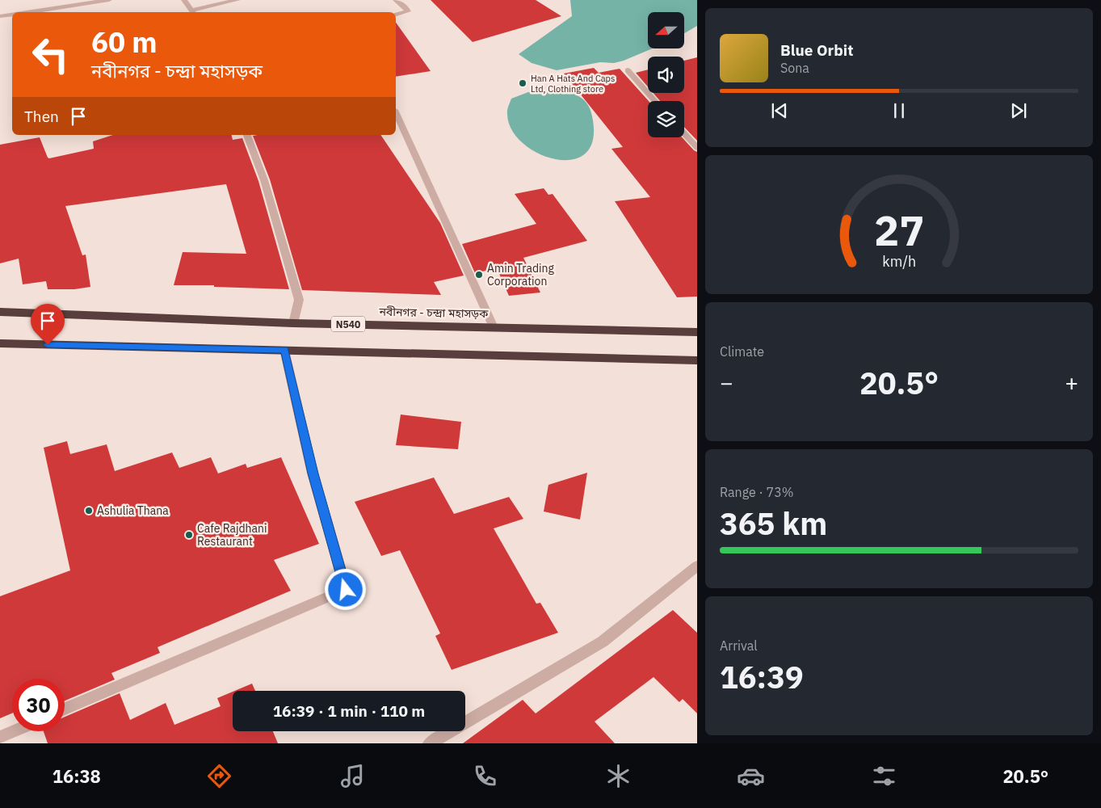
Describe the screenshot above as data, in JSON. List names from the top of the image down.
{
  "streets": {
    "highway": ["নবীনগর - চন্দ্রা মহাসড়ক", "N540"]
  },
  "places": [
    "Han A Hats And Caps Ltd, Clothing store",
    "Amin Trading Corporation",
    "Ashulia Thana",
    "Cafe Rajdhani Restaurant"
  ],
  "north": "left",
  "page": {
    "turn": ["60 m", "নবীনগর - চন্দ্রা মহাসড়ক"],
    "song": ["Blue Orbit", "Sona"],
    "then": "Then",
    "tile": [
      "Climate",
      ["Range · 73%", "365 km"],
      ["Arrival", "16:39"]
    ],
    "heat": ["−", "20.5°", "+"],
    "limit": "30",
    "trip": "16:39 · 1 min · 110 m",
    "tabs": ["16:38", "20.5°"],
    "gauge": ["27", "km/h"]
  }
}
